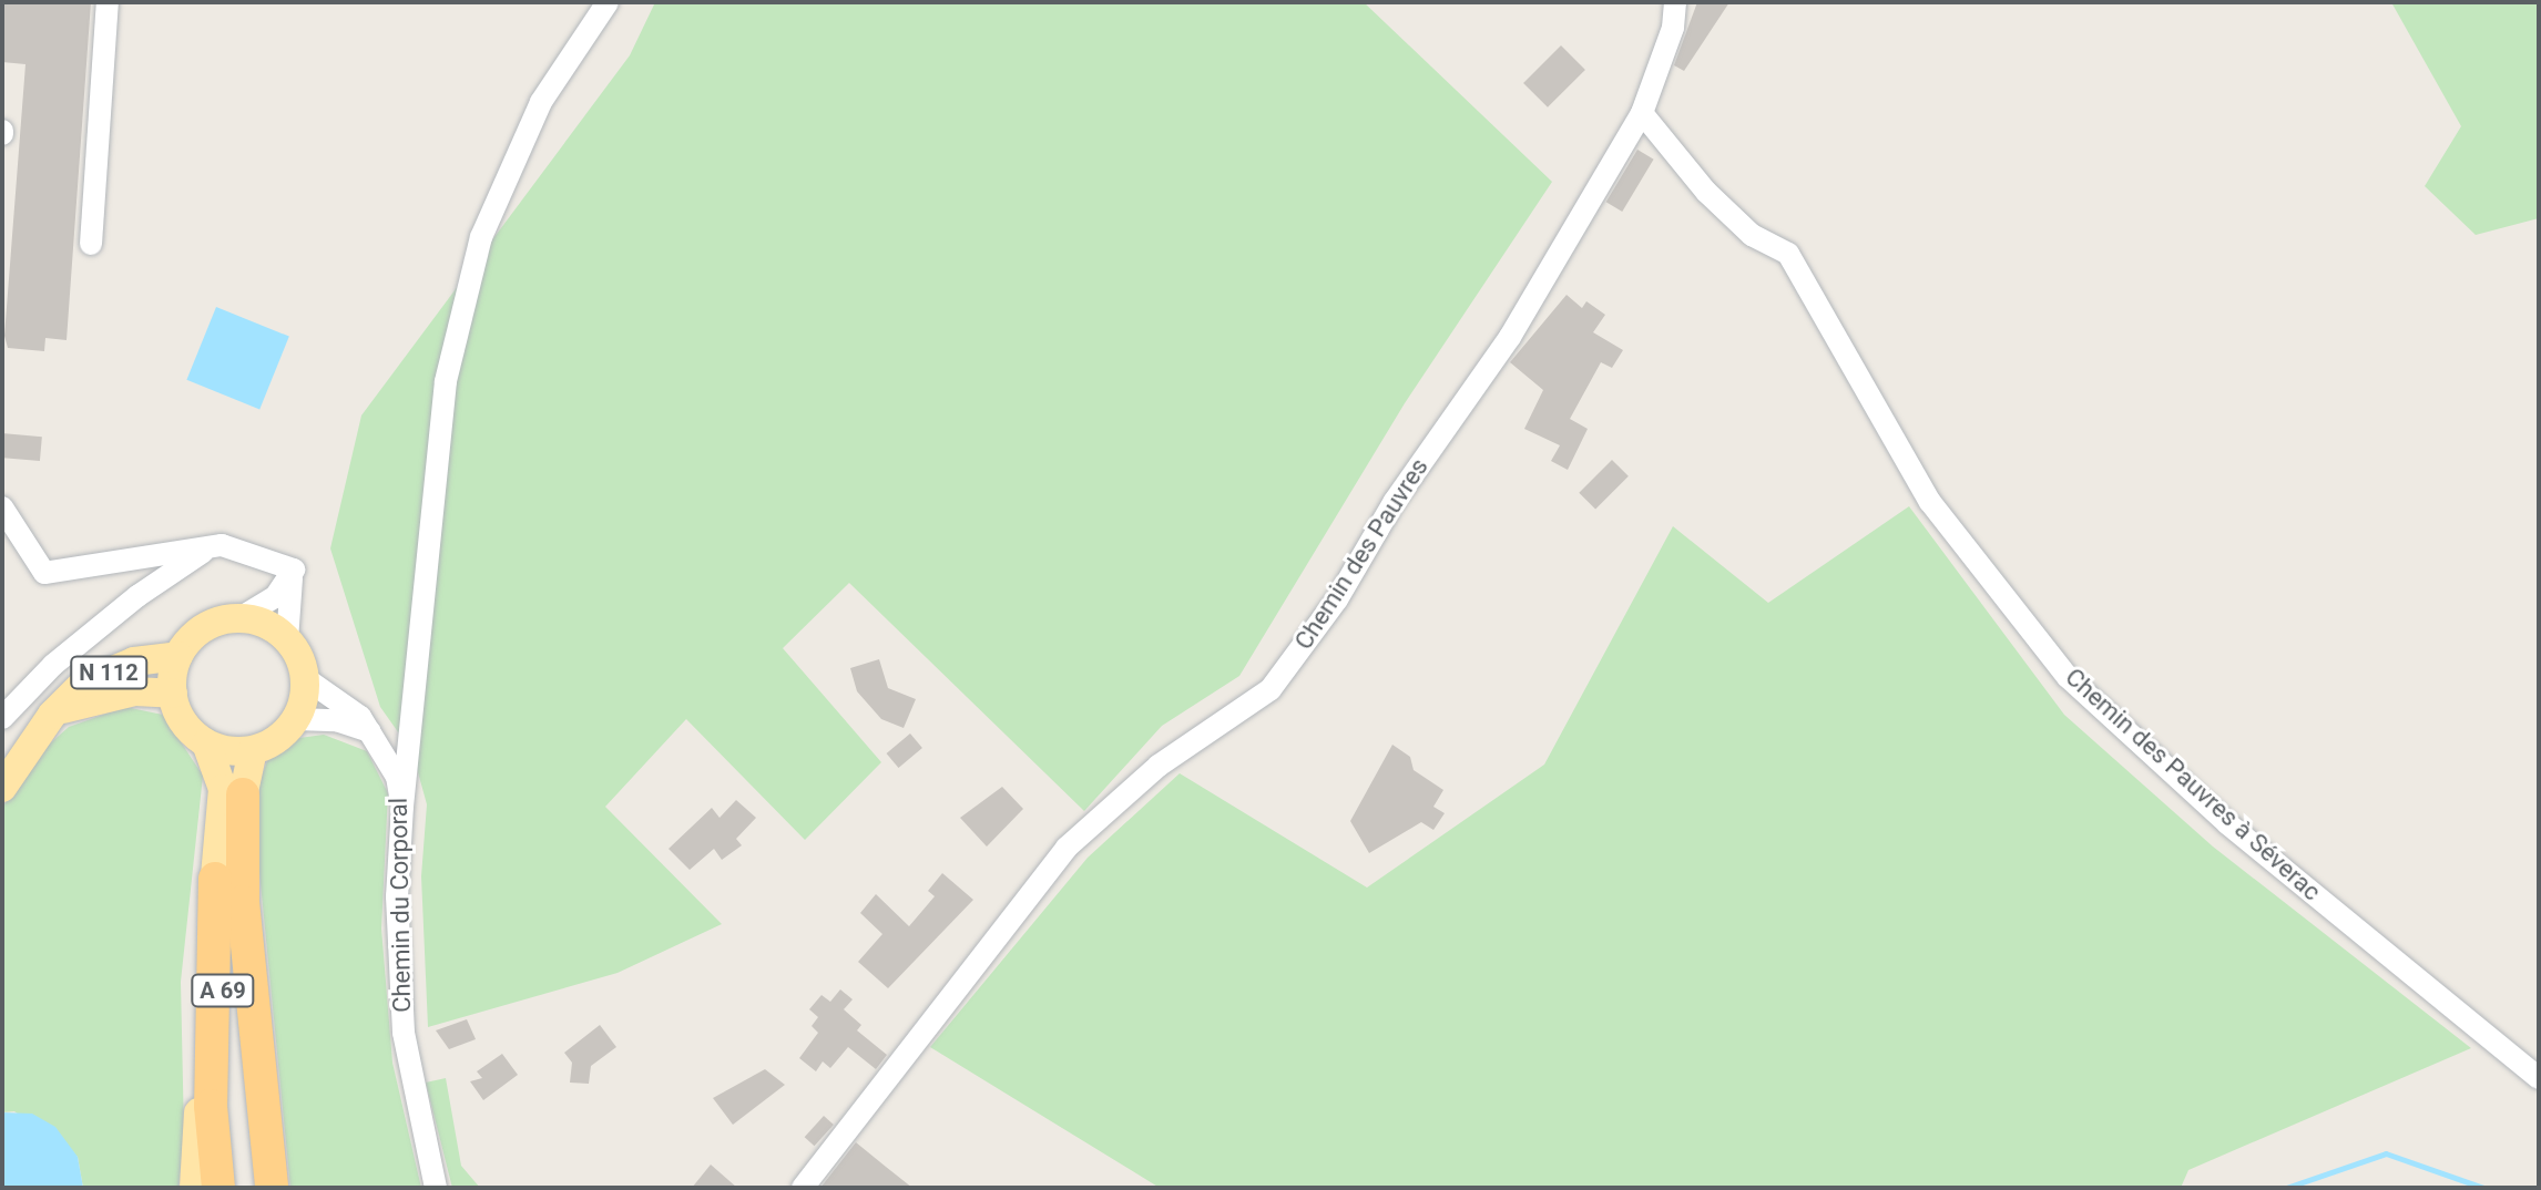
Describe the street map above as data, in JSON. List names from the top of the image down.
{
  "streets": {
    "highway": ["A 69"],
    "main road": ["N 112"],
    "street": ["Chemin des Pauvres", "Chemin des Pauvres à Séverac", "Chemin du Corporal"]
  },
  "crossings": [
    ["Chemin des Pauvres", "Chemin des Pauvres à Séverac"],
    ["N 112", "Chemin du Corporal"]
  ]
}
